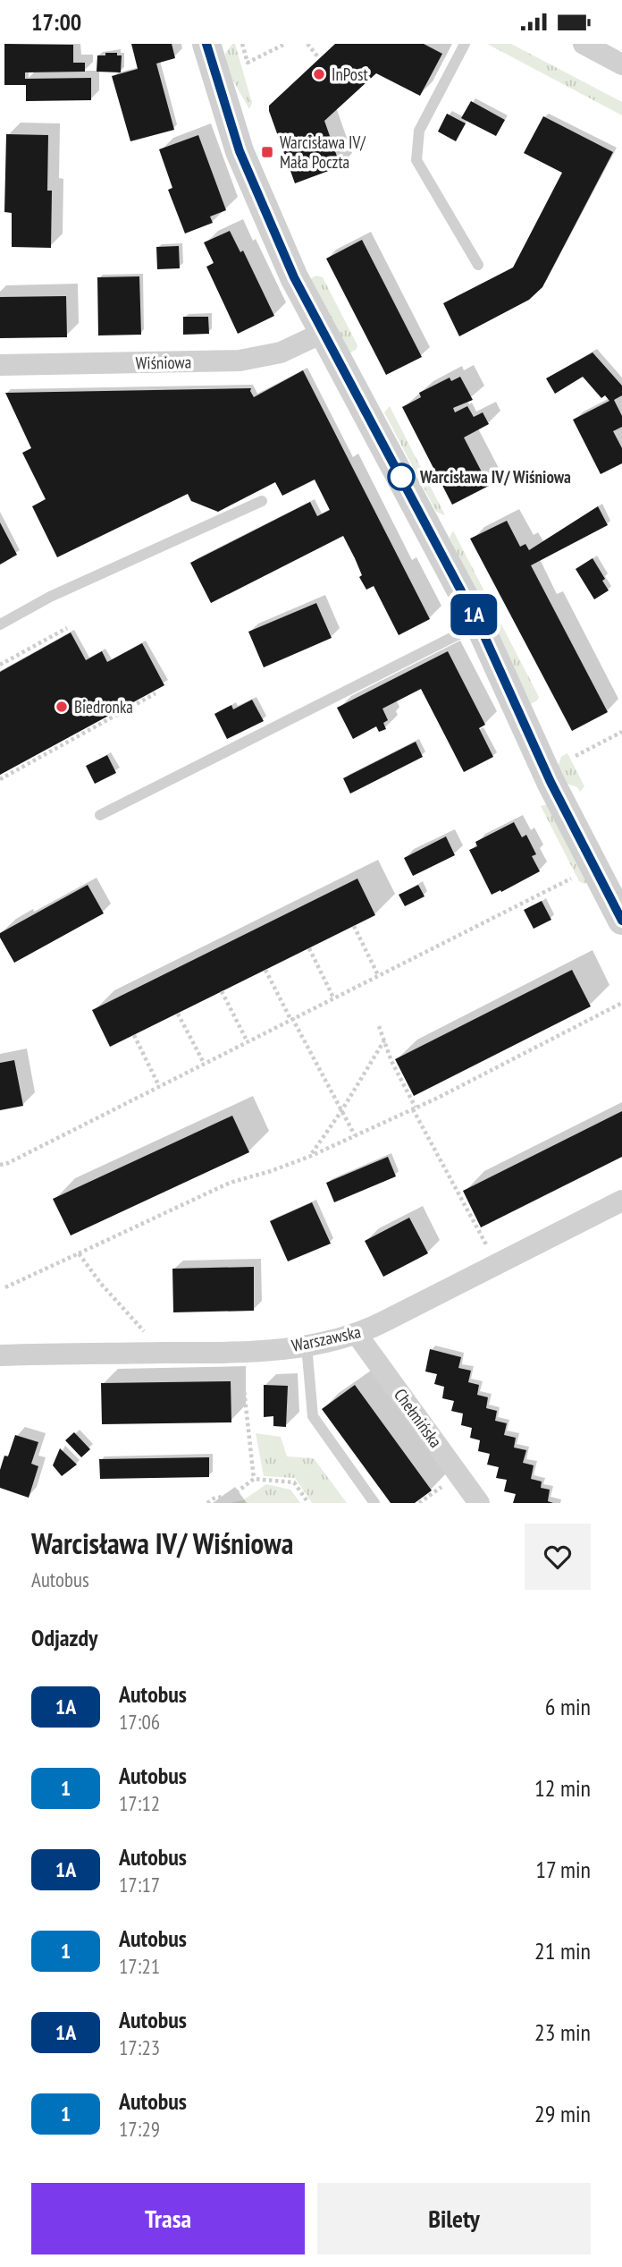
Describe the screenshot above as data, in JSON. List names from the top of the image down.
{
  "streets": {
    "street": ["Wiśniowa", "Warszawska", "Chełmińska"]
  },
  "crossings": [
    ["Warszawska", "Chełmińska"]
  ],
  "places": {
    "other": ["InPost", "Warcisława IV/ Wiśniowa", "Biedronka"],
    "transit": ["Warcisława IV/ Mała Poczta"]
  },
  "lines": ["bus line 1A"],
  "page": {
    "status": "17:00",
    "on_map": "1A",
    "heading": [
      ["Warcisława IV/ Wiśniowa", "Autobus"],
      "Odjazdy"
    ],
    "list": [
      {
        "mark": "1A",
        "name": "Autobus",
        "note": "17:06",
        "value": "6 min"
      },
      {
        "mark": "1",
        "name": "Autobus",
        "note": "17:12",
        "value": "12 min"
      },
      {
        "mark": "1A",
        "name": "Autobus",
        "note": "17:17",
        "value": "17 min"
      },
      {
        "mark": "1",
        "name": "Autobus",
        "note": "17:21",
        "value": "21 min"
      },
      {
        "mark": "1A",
        "name": "Autobus",
        "note": "17:23",
        "value": "23 min"
      },
      {
        "mark": "1",
        "name": "Autobus",
        "note": "17:29",
        "value": "29 min"
      }
    ],
    "buttons": ["Trasa", "Bilety"]
  }
}
